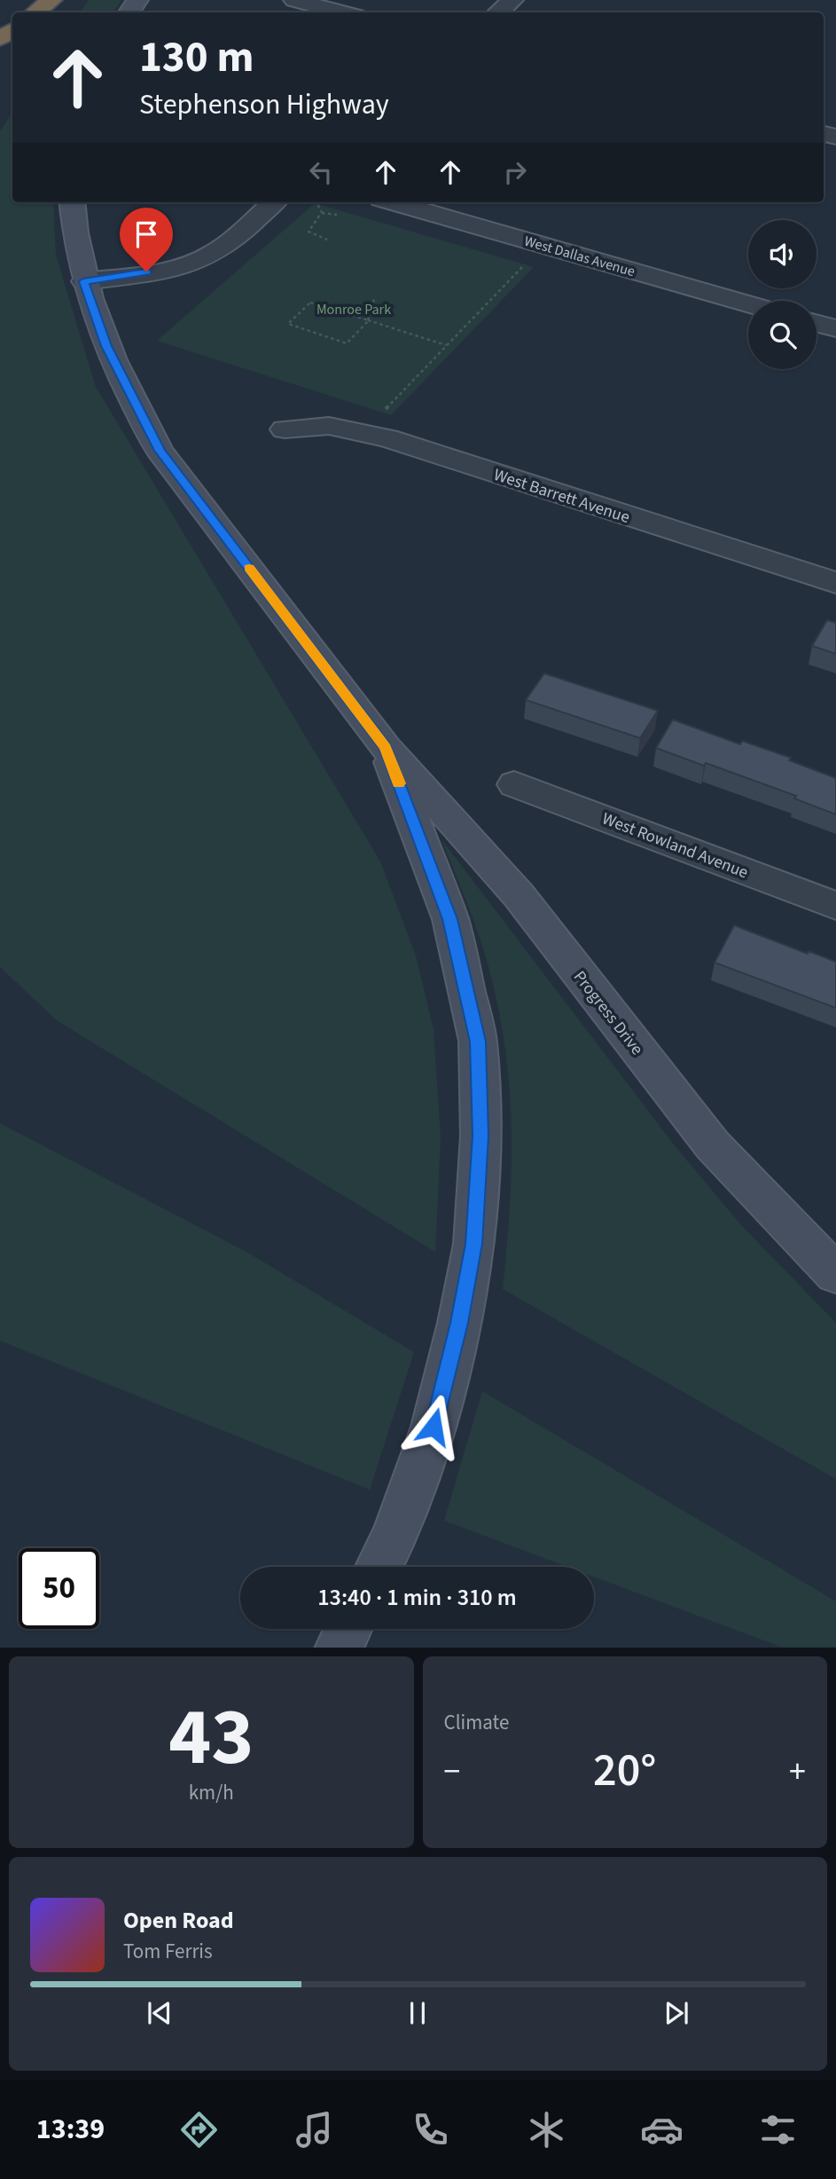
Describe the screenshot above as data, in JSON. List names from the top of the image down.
{
  "streets": {
    "main road": ["Progress Drive"],
    "street": ["West Dallas Avenue", "West Barrett Avenue", "West Rowland Avenue"]
  },
  "parks": ["Monroe Park"],
  "page": {
    "turn": ["130 m", "Stephenson Highway"],
    "limit": "50",
    "trip": "13:40 · 1 min · 310 m",
    "tile": [
      ["43", "km/h"],
      "Climate"
    ],
    "heat": ["−", "20°", "+"],
    "song": ["Open Road", "Tom Ferris"],
    "tabs": "13:39"
  }
}
